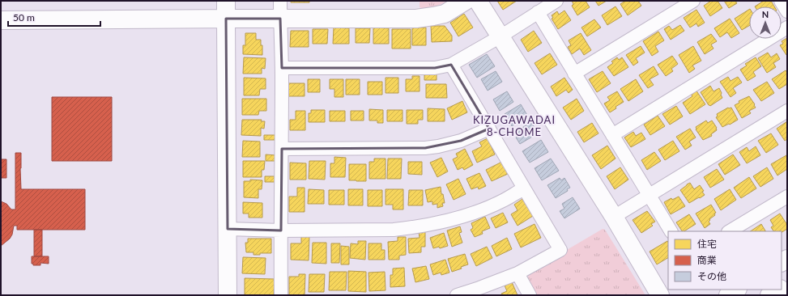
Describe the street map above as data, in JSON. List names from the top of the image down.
{
  "districts": ["KIZUGAWADAI 8-CHOME"],
  "legend": ["住宅", "商業", "その他"],
  "scale_bar": "50 m",
  "north": "top"
}
